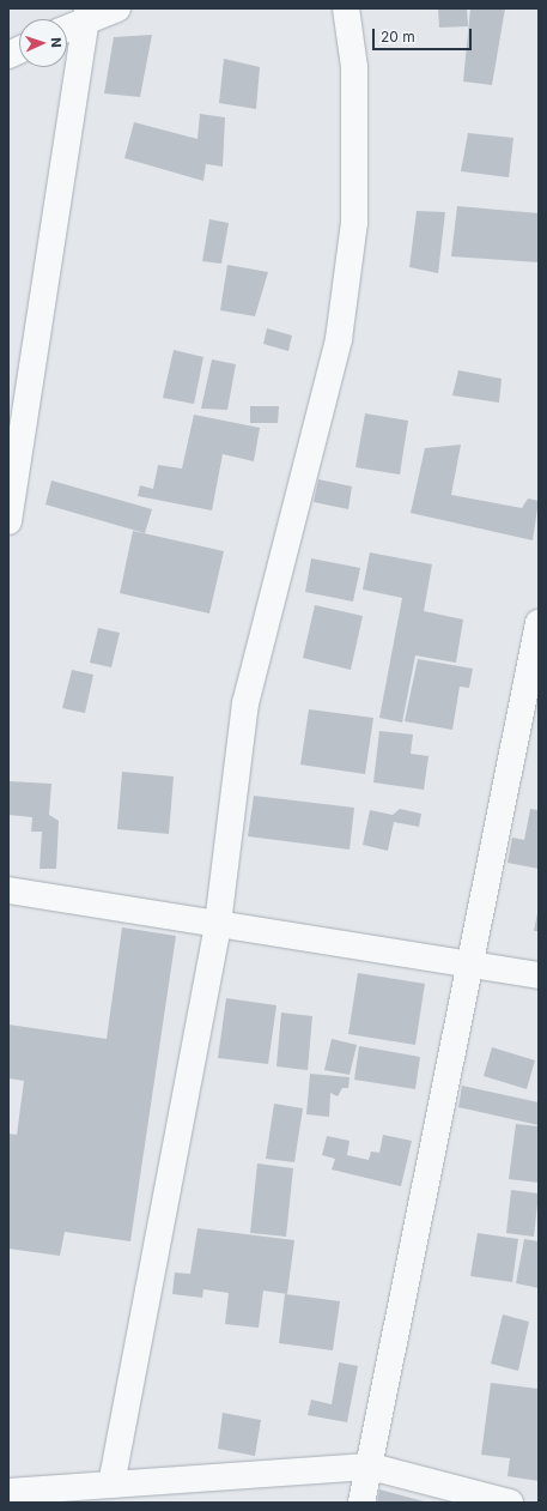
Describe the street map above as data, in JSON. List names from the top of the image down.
{
  "scale_bar": "20 m",
  "north": "right"
}
